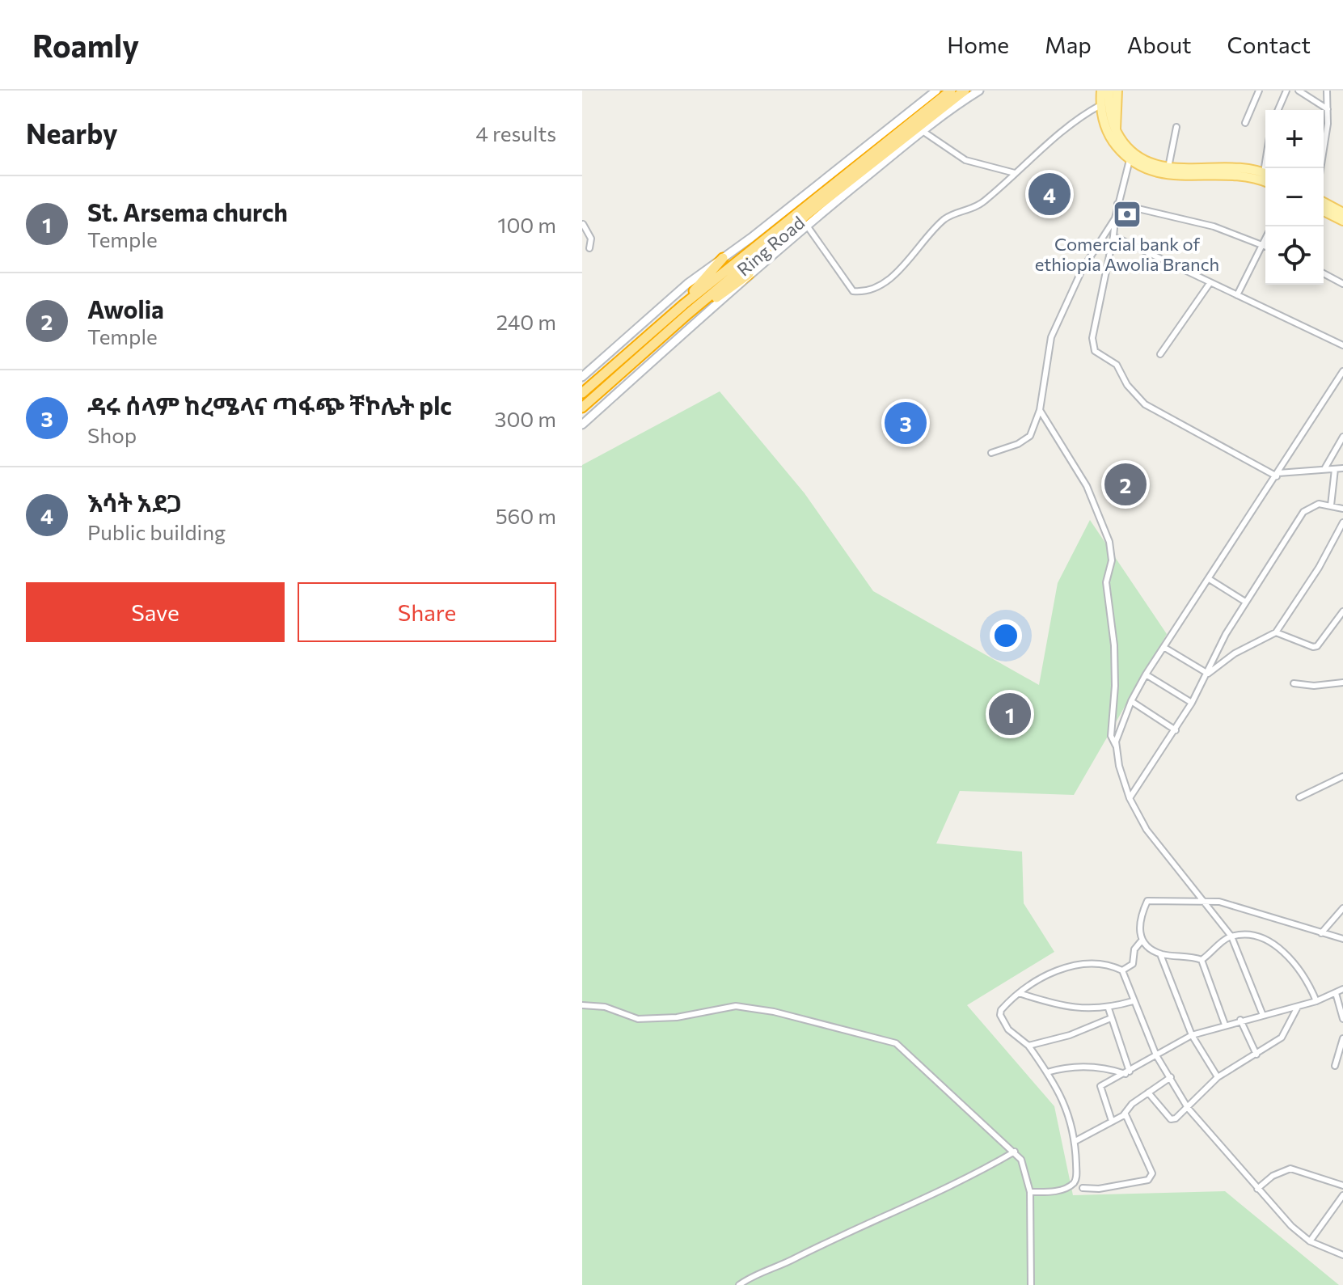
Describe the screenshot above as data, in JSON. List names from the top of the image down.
{
  "streets": {
    "highway": ["Ring Road"]
  },
  "places": {
    "bank": ["Comercial bank of ethiopia Awolia Branch"]
  },
  "page": {
    "header": "Roamly",
    "nav": [
      "Home",
      "Map",
      "About",
      "Contact"
    ],
    "heading": ["Nearby", "4 results"],
    "map_buttons": ["+", "−"],
    "pins": [
      "4",
      "3",
      "2",
      "1"
    ],
    "list": [
      {
        "mark": "1",
        "name": "St. Arsema church",
        "note": "Temple",
        "value": "100 m"
      },
      {
        "mark": "2",
        "name": "Awolia",
        "note": "Temple",
        "value": "240 m"
      },
      {
        "mark": "3",
        "name": "ዳሩ ሰላም ከረሜላና ጣፋጭ ቸኮሌት plc",
        "note": "Shop",
        "value": "300 m"
      },
      {
        "mark": "4",
        "name": "እሳት አደጋ",
        "note": "Public building",
        "value": "560 m"
      }
    ],
    "buttons": ["Save", "Share"]
  }
}
